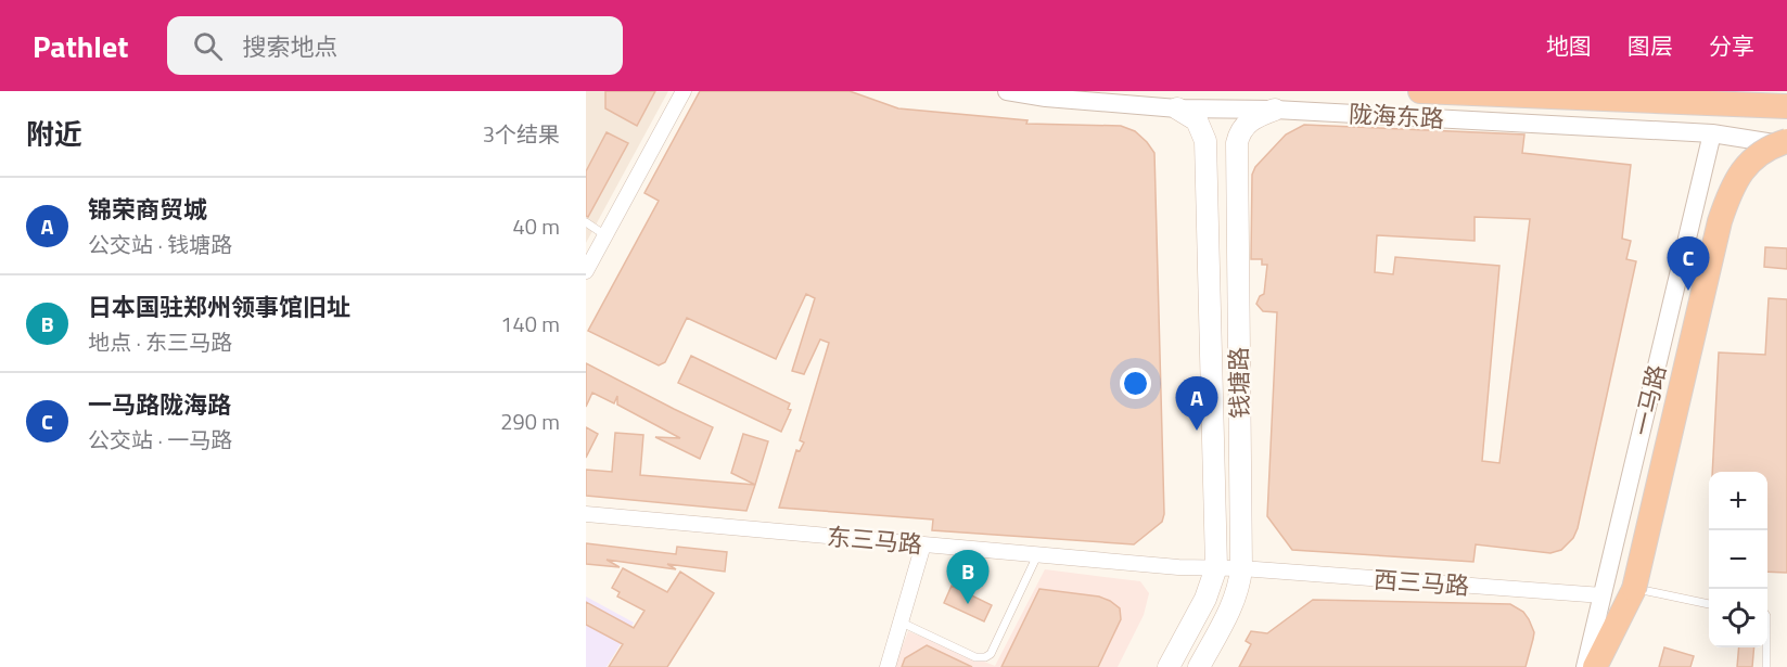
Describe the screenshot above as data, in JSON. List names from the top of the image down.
{
  "streets": {
    "main road": ["钱塘路"],
    "street": [
      "陇海东路",
      "一马路",
      "东三马路",
      "西三马路"
    ]
  },
  "crossings": [
    ["陇海东路", "钱塘路"],
    ["陇海东路", "一马路"],
    ["钱塘路", "东三马路"],
    ["钱塘路", "西三马路"],
    ["一马路", "西三马路"],
    ["东三马路", "西三马路"]
  ],
  "page": {
    "header": "Pathlet",
    "search": "搜索地点",
    "nav": ["地图", "图层", "分享"],
    "heading": ["附近", "3个结果"],
    "list": [
      {
        "mark": "A",
        "name": "锦荣商贸城",
        "note": "公交站 · 钱塘路",
        "value": "40 m"
      },
      {
        "mark": "B",
        "name": "日本国驻郑州领事馆旧址",
        "note": "地点 · 东三马路",
        "value": "140 m"
      },
      {
        "mark": "C",
        "name": "一马路陇海路",
        "note": "公交站 · 一马路",
        "value": "290 m"
      }
    ],
    "pins": ["C", "A", "B"],
    "map_buttons": ["+", "−"]
  }
}
